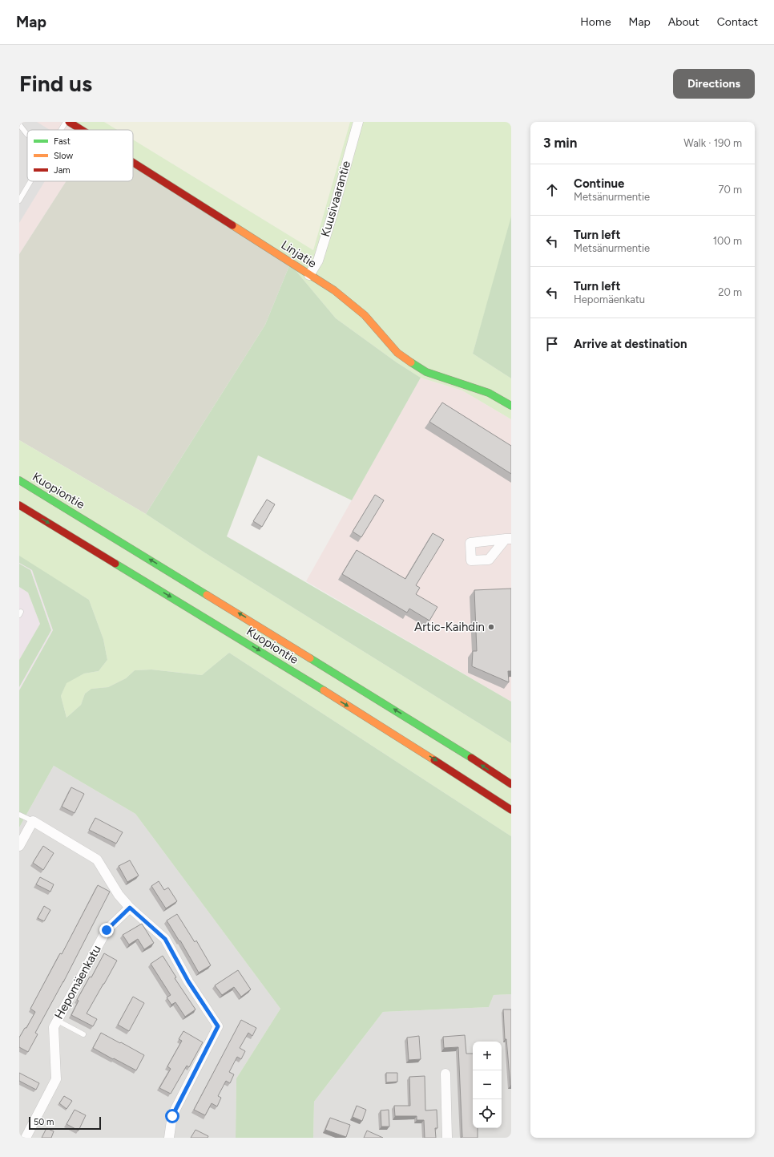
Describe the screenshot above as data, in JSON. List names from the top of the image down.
{
  "streets": {
    "main road": ["Linjatie", "Kuopiontie"],
    "street": ["Kuusivaarantie", "Hepomäenkatu"]
  },
  "crossings": [
    ["Kuusivaarantie", "Linjatie"]
  ],
  "places": ["Artic-Kaihdin"],
  "legend": ["Fast", "Slow", "Jam"],
  "scale_bar": "50 m",
  "page": {
    "header": "Map",
    "nav": [
      "Home",
      "Map",
      "About",
      "Contact"
    ],
    "buttons": "Directions",
    "title": "Find us",
    "heading": ["3 min", "Walk · 190 m"],
    "list": [
      ["Continue", "Metsänurmentie", "70 m"],
      ["Turn left", "Metsänurmentie", "100 m"],
      ["Turn left", "Hepomäenkatu", "20 m"],
      "Arrive at destination"
    ],
    "map_buttons": ["+", "−"],
    "scale": "50 m"
  }
}
